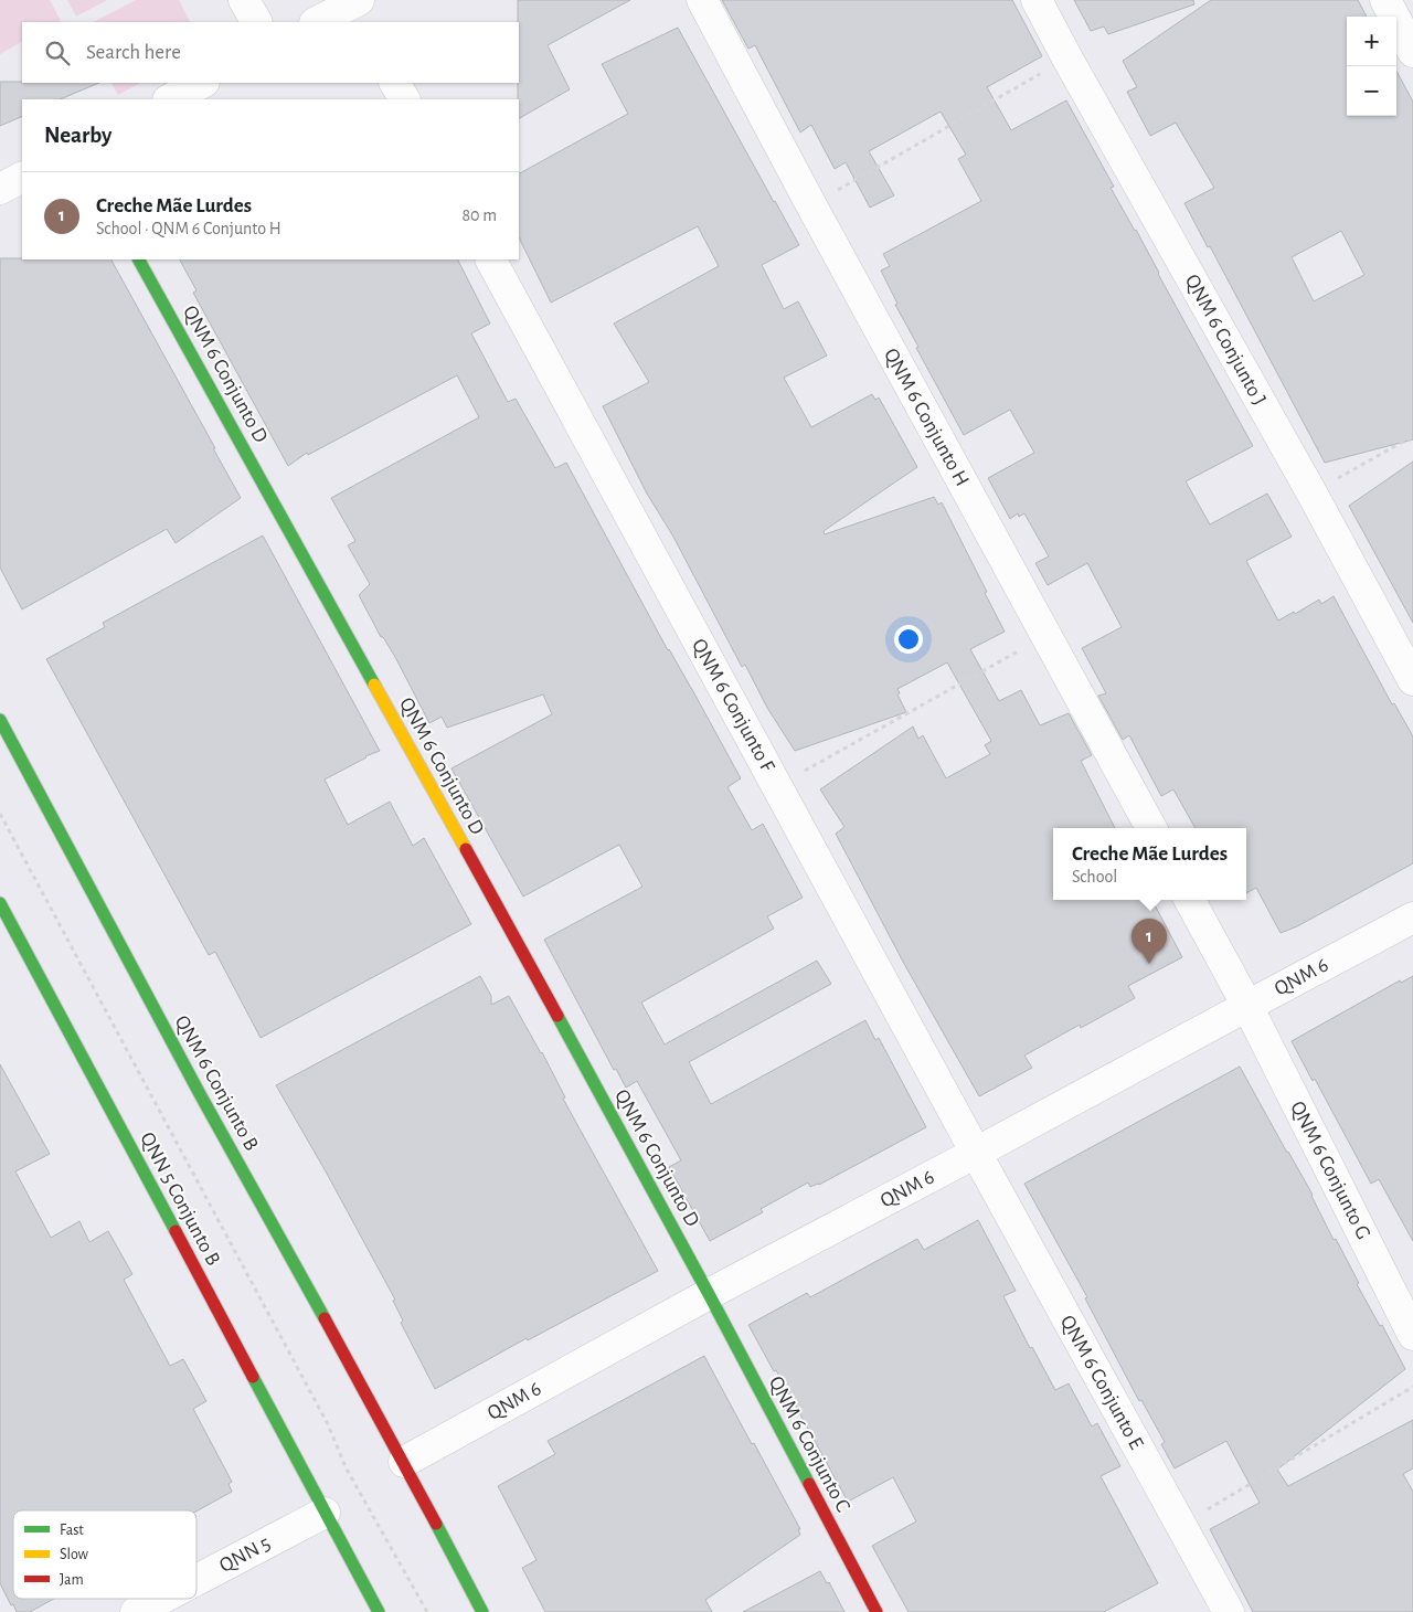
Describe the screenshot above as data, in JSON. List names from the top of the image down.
{
  "streets": {
    "main road": [
      "QNM 6 Conjunto D",
      "QNM 6 Conjunto B",
      "QNN 5 Conjunto B",
      "QNM 6 Conjunto C"
    ],
    "street": [
      "QNM 6 Conjunto J",
      "QNM 6 Conjunto H",
      "QNM 6 Conjunto F",
      "QNM 6",
      "QNM 6 Conjunto G",
      "QNM 6 Conjunto E",
      "QNN 5"
    ]
  },
  "crossings": [
    ["QNM 6 Conjunto D", "QNM 6"],
    ["QNM 6 Conjunto D", "QNM 6 Conjunto C"],
    ["QNM 6 Conjunto F", "QNM 6"],
    ["QNM 6 Conjunto F", "QNM 6 Conjunto E"],
    ["QNM 6", "QNM 6 Conjunto B"],
    ["QNM 6", "QNM 6 Conjunto G"],
    ["QNM 6", "QNM 6 Conjunto E"],
    ["QNM 6", "QNM 6 Conjunto C"],
    ["QNN 5 Conjunto B", "QNN 5"]
  ],
  "legend": ["Fast", "Slow", "Jam"],
  "page": {
    "map_buttons": ["+", "−"],
    "search": "Search here",
    "heading": "Nearby",
    "list": [
      {
        "mark": "1",
        "name": "Creche Mãe Lurdes",
        "note": "School · QNM 6 Conjunto H",
        "value": "80 m"
      }
    ],
    "popup": ["Creche Mãe Lurdes", "School"],
    "pins": "1"
  }
}
